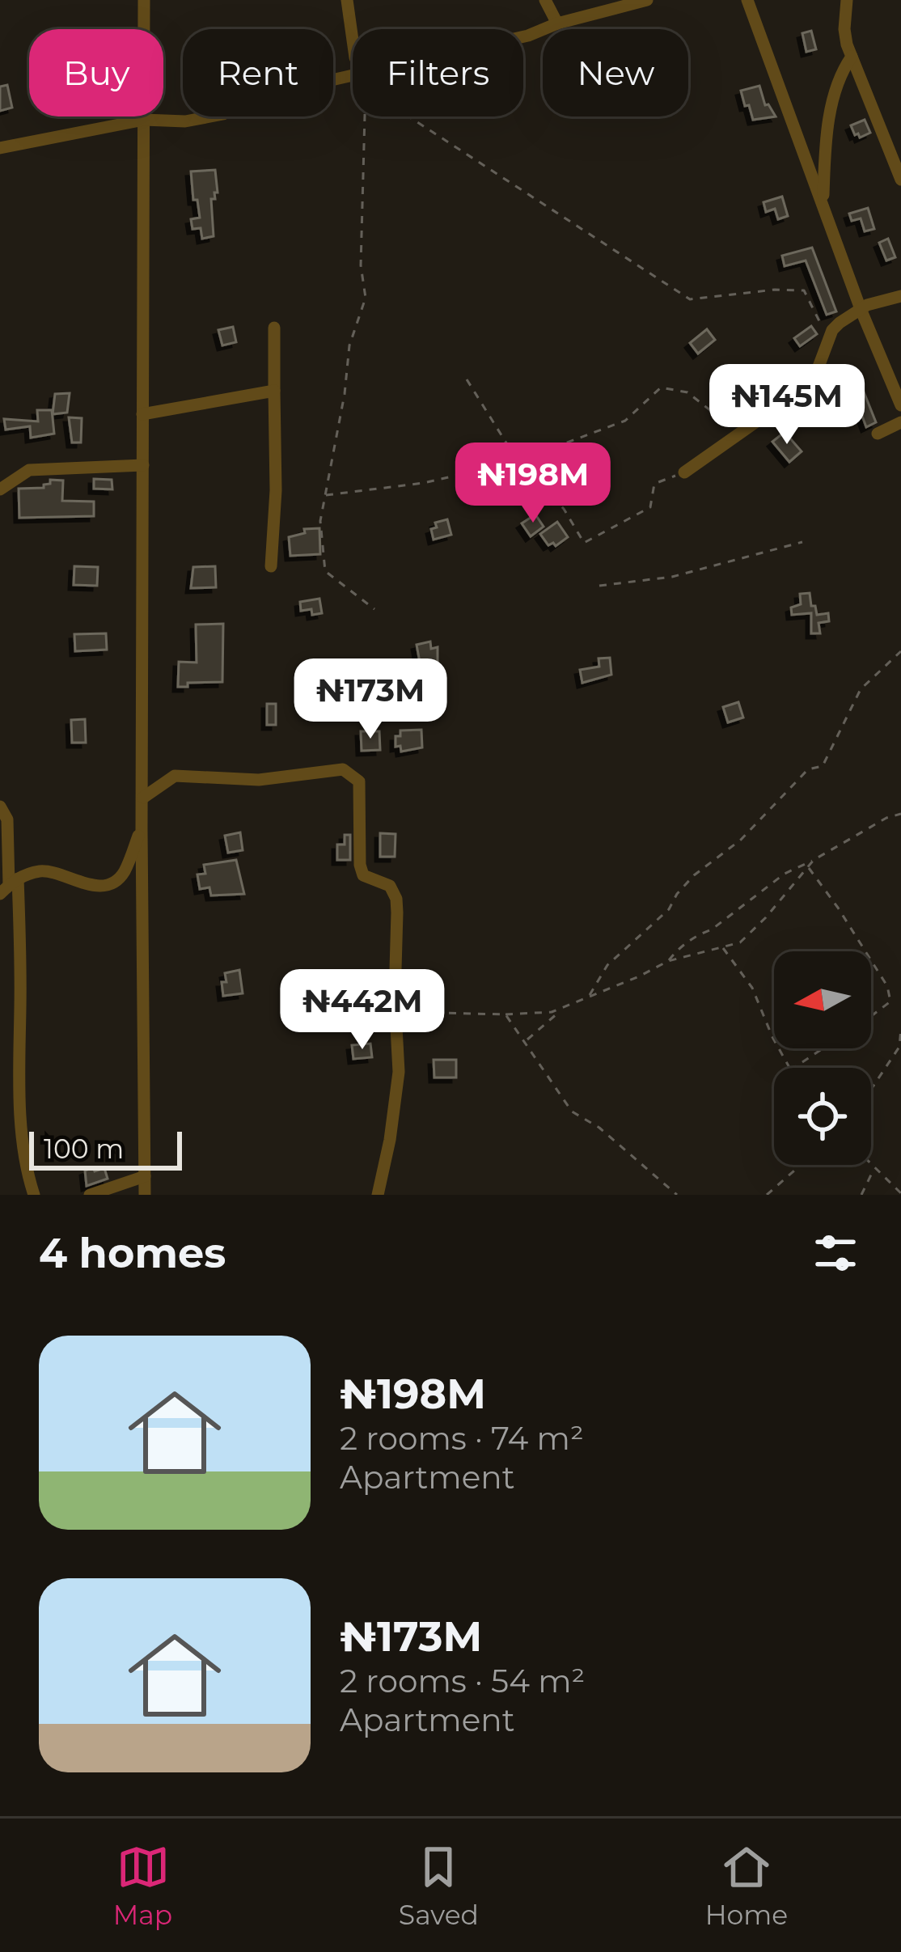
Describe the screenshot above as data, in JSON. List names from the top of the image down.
{
  "scale_bar": "100 m",
  "north": "left",
  "page": {
    "chip": [
      "Buy",
      "Rent",
      "Filters",
      "New"
    ],
    "price": [
      "₦145M",
      "₦198M",
      "₦173M",
      "₦442M"
    ],
    "scale": "100 m",
    "heading": "4 homes",
    "list": [
      {
        "name": "₦198M",
        "note": "2 rooms · 74 m² · Apartment"
      },
      {
        "name": "₦173M",
        "note": "2 rooms · 54 m² · Apartment"
      }
    ],
    "tabs": ["Map", "Saved", "Home"]
  }
}
